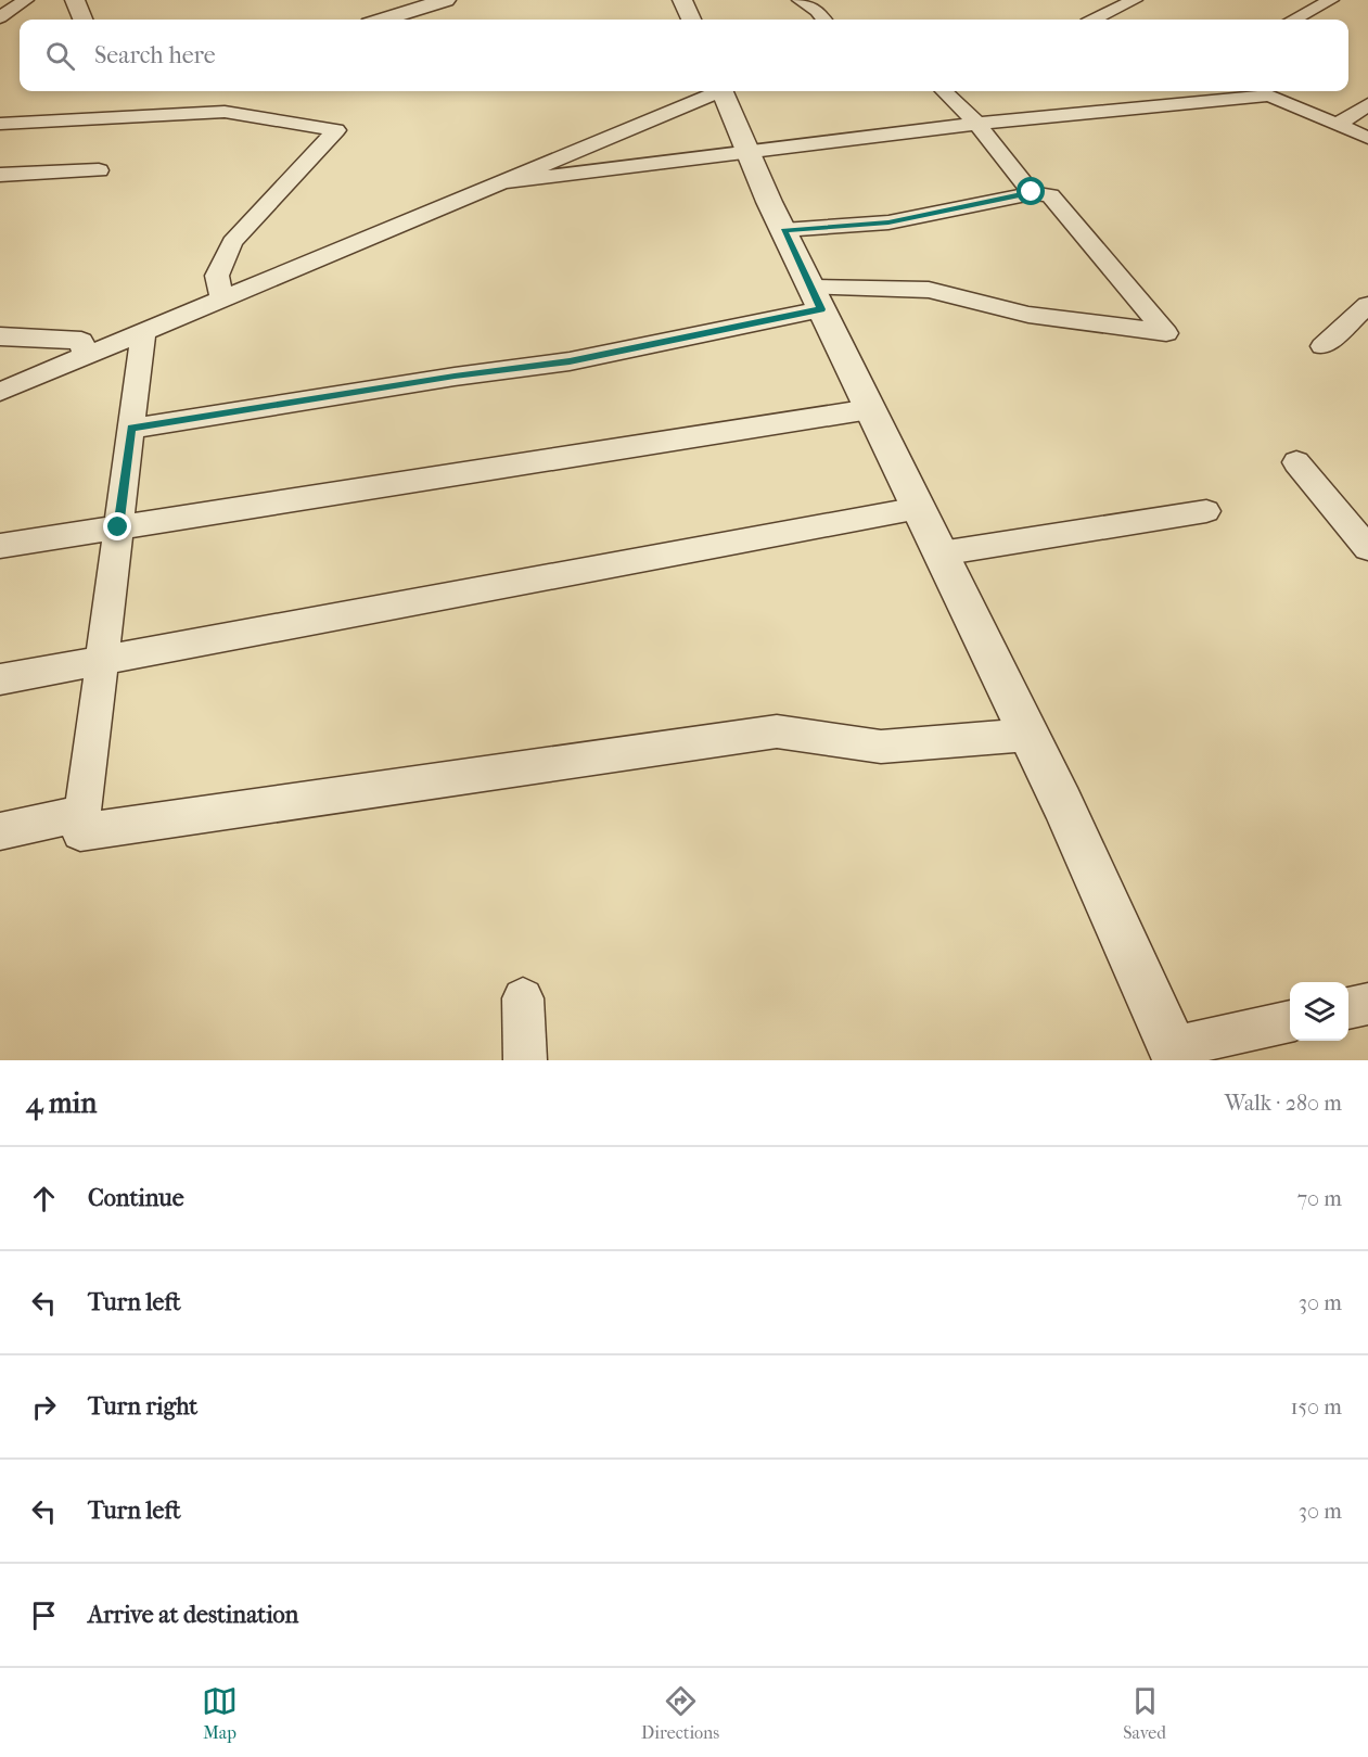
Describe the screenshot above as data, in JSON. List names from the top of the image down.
{
  "page": {
    "search": "Search here",
    "heading": ["4 min", "Walk · 280 m"],
    "list": [
      ["Continue", "70 m"],
      ["Turn left", "30 m"],
      ["Turn right", "150 m"],
      ["Turn left", "30 m"],
      "Arrive at destination"
    ],
    "nav": ["Map", "Directions", "Saved"]
  }
}
